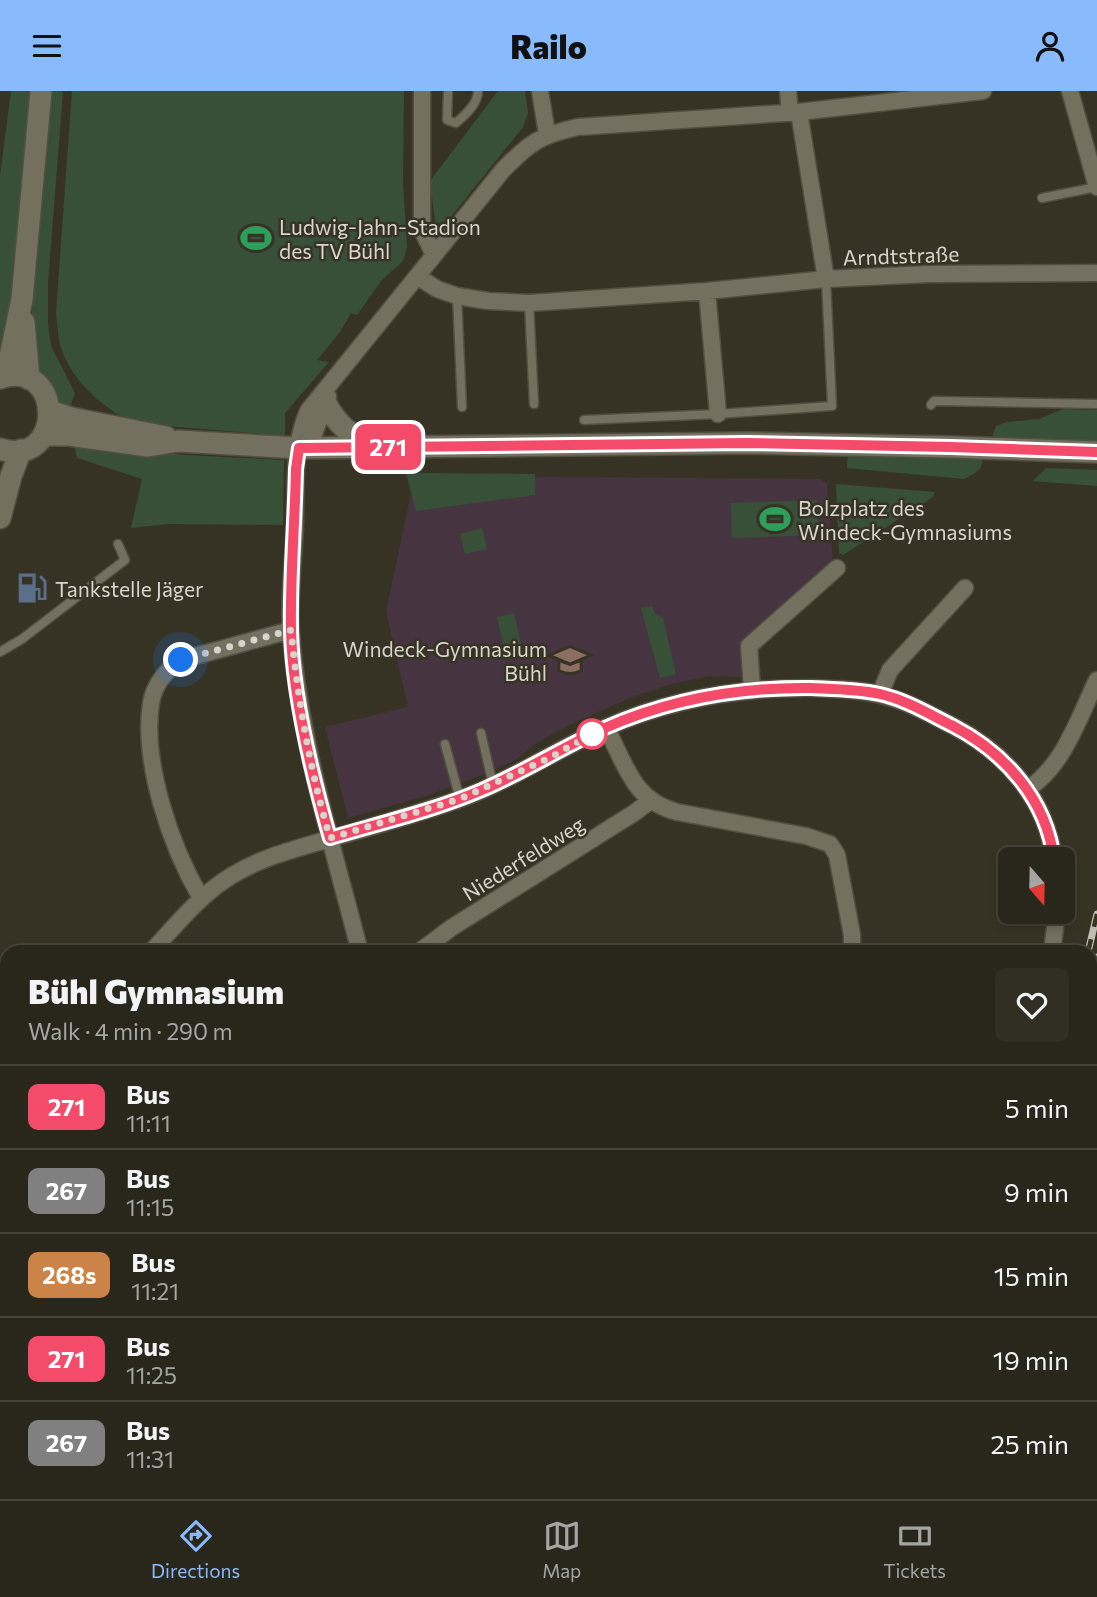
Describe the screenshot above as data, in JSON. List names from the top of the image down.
{
  "streets": {
    "street": ["Arndtstraße", "Niederfeldweg"]
  },
  "places": {
    "sports": ["Ludwig-Jahn-Stadion des TV Bühl", "Bolzplatz des Windeck-Gymnasiums"],
    "fuel station": ["Tankstelle Jäger"],
    "school or university": ["Windeck-Gymnasium Bühl"]
  },
  "lines": ["bus line 271"],
  "north": "bottom",
  "page": {
    "header": "Railo",
    "on_map": "271",
    "heading": ["Bühl Gymnasium", "Walk · 4 min · 290 m"],
    "list": [
      {
        "mark": "271",
        "name": "Bus",
        "note": "11:11",
        "value": "5 min"
      },
      {
        "mark": "267",
        "name": "Bus",
        "note": "11:15",
        "value": "9 min"
      },
      {
        "mark": "268s",
        "name": "Bus",
        "note": "11:21",
        "value": "15 min"
      },
      {
        "mark": "271",
        "name": "Bus",
        "note": "11:25",
        "value": "19 min"
      },
      {
        "mark": "267",
        "name": "Bus",
        "note": "11:31",
        "value": "25 min"
      }
    ],
    "tabs": ["Directions", "Map", "Tickets"]
  }
}
